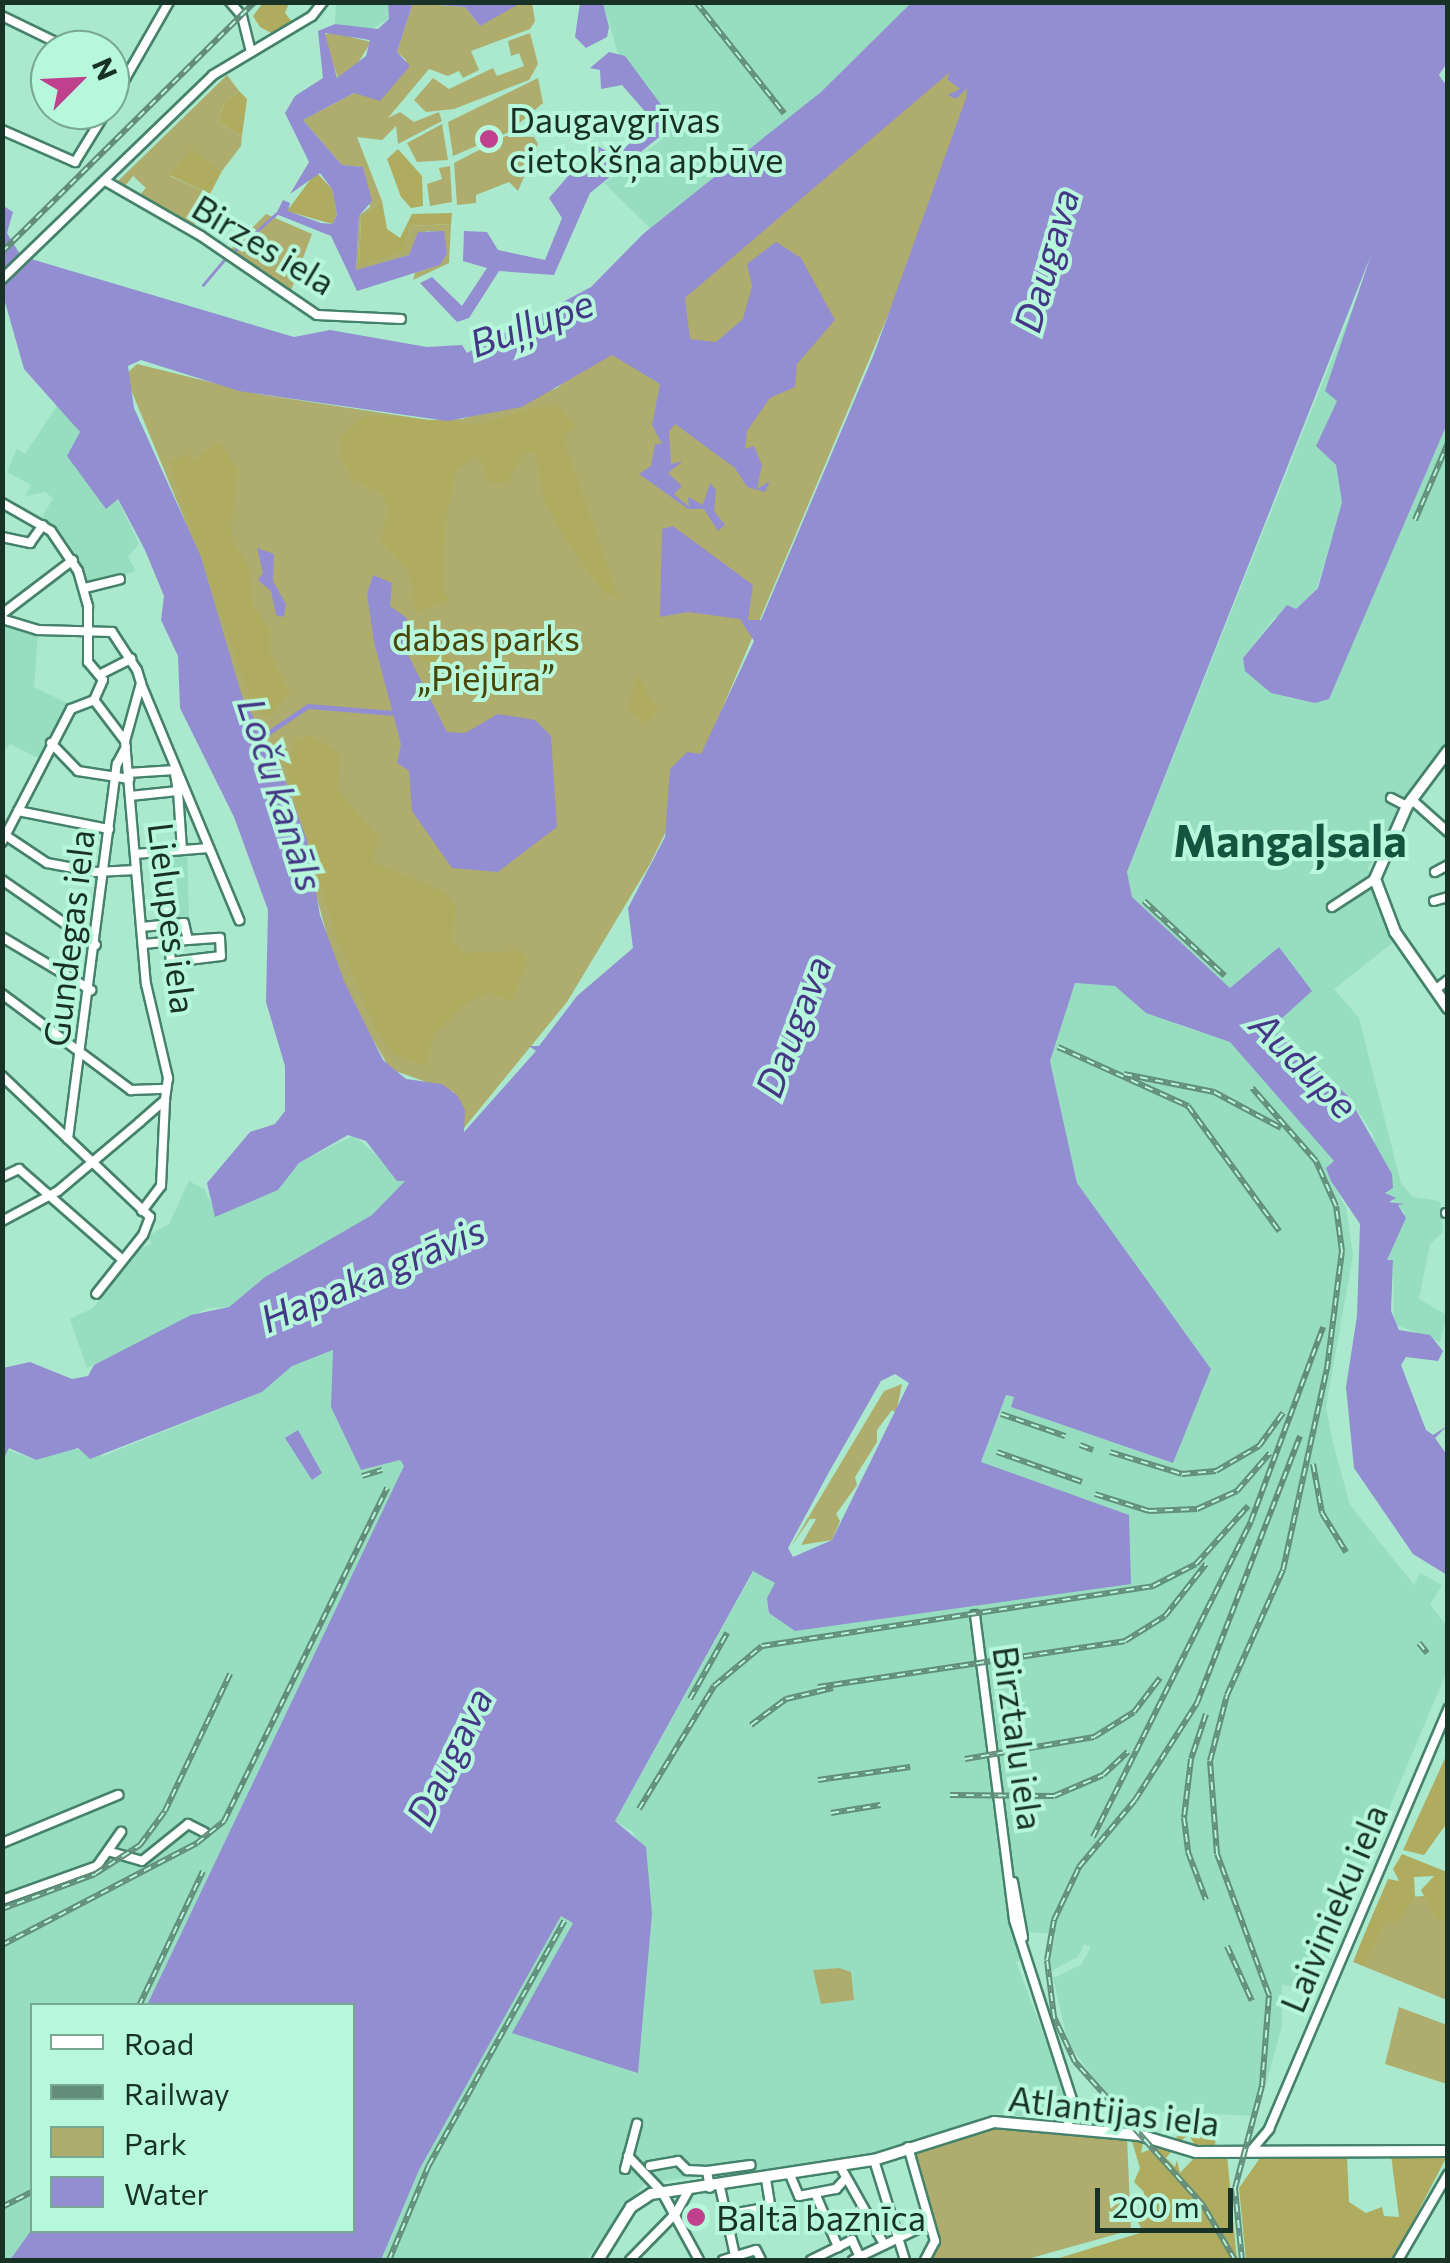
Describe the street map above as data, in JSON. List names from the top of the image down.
{
  "streets": {
    "main road": ["Atlantijas iela"],
    "street": [
      "Birzes iela",
      "Lielupes iela",
      "Gundegas iela",
      "Birztalu iela",
      "Laivinieku iela"
    ]
  },
  "crossings": [
    ["Lielupes iela", "Gundegas iela"],
    ["Birztalu iela", "Atlantijas iela"],
    ["Laivinieku iela", "Atlantijas iela"]
  ],
  "districts": ["Mangaļsala"],
  "water": [
    "Daugava",
    "Buļļupe",
    "Loču kanāls",
    "Audupe",
    "Hapaka grāvis"
  ],
  "parks": ["dabas parks „Piejūra”"],
  "places": ["Daugavgrīvas cietokšņa apbūve", "Baltā baznīca"],
  "legend": [
    "Road",
    "Railway",
    "Park",
    "Water"
  ],
  "scale_bar": "200 m",
  "north": "top right"
}
